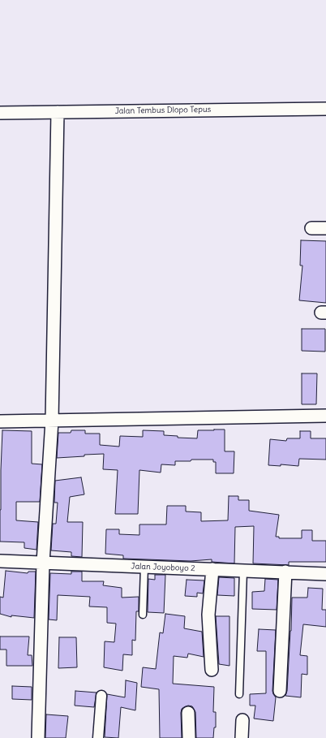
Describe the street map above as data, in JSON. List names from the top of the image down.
{
  "streets": {
    "street": ["Jalan Tembus Dlopo Tepus", "Jalan Joyoboyo 2"]
  }
}
